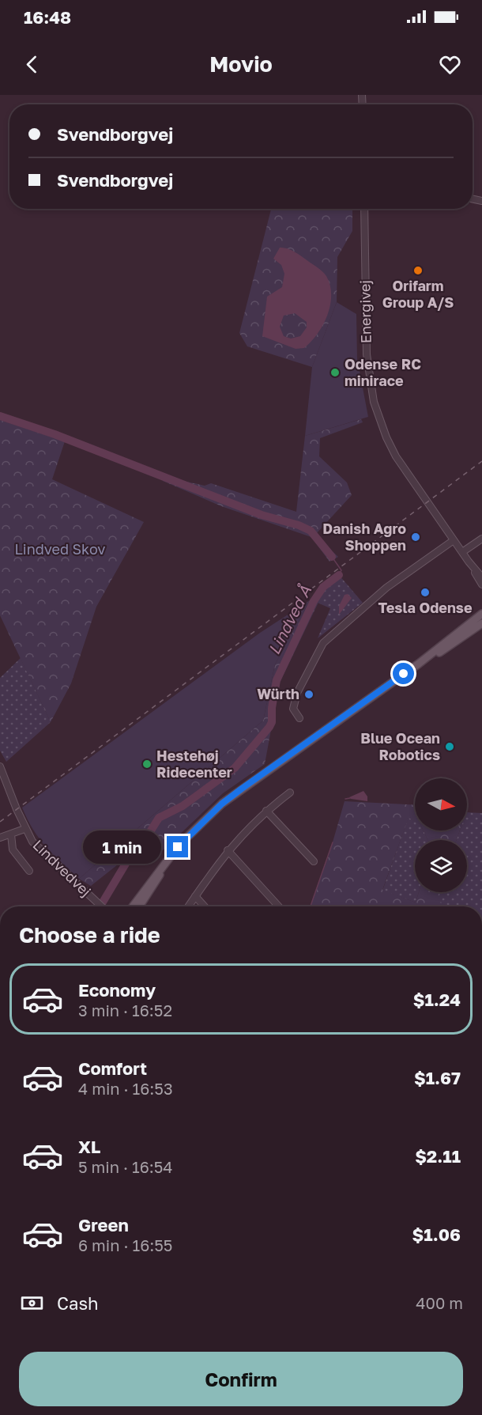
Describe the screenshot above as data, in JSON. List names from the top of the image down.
{
  "streets": {
    "street": ["Energivej", "Lindvedvej"]
  },
  "water": ["Lindved Å"],
  "parks": ["Lindved Skov"],
  "places": [
    "Orifarm Group A/S",
    "Odense RC minirace",
    "Danish Agro Shoppen",
    "Tesla Odense",
    "Würth",
    "Blue Ocean Robotics",
    "Hestehøj Ridecenter"
  ],
  "north": "right",
  "page": {
    "status": "16:48",
    "header": "Movio",
    "banner": ["Svendborgvej", "Svendborgvej"],
    "bubble": "1 min",
    "heading": "Choose a ride",
    "list": [
      {
        "name": "Economy",
        "note": "3 min · 16:52",
        "value": "$1.24"
      },
      {
        "name": "Comfort",
        "note": "4 min · 16:53",
        "value": "$1.67"
      },
      {
        "name": "XL",
        "note": "5 min · 16:54",
        "value": "$2.11"
      },
      {
        "name": "Green",
        "note": "6 min · 16:55",
        "value": "$1.06"
      }
    ],
    "pay": ["Cash", "400 m"],
    "buttons": "Confirm"
  }
}
